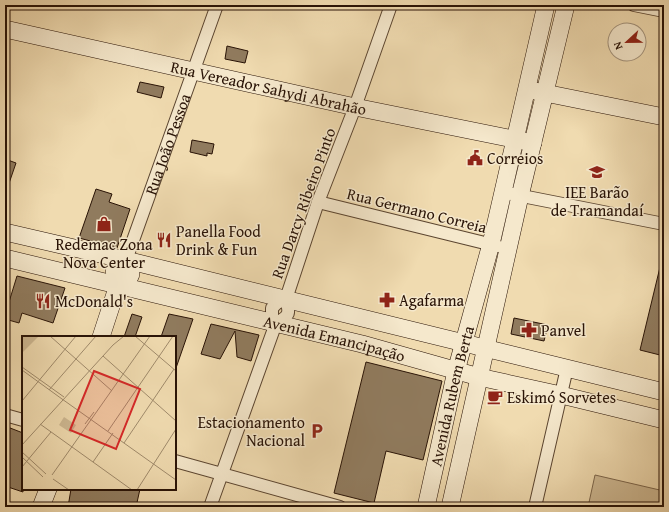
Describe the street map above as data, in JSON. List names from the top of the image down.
{
  "streets": {
    "main road": [
      "Rua Vereador Sahydi Abrahão",
      "Rua João Pessoa",
      "Avenida Emancipação",
      "Avenida Rubem Berta"
    ],
    "street": ["Rua Darcy Ribeiro Pinto", "Rua Germano Correia"]
  },
  "crossings": [
    ["Rua Vereador Sahydi Abrahão", "Rua João Pessoa"],
    ["Rua Vereador Sahydi Abrahão", "Rua Darcy Ribeiro Pinto"],
    ["Rua Vereador Sahydi Abrahão", "Avenida Rubem Berta"],
    ["Rua João Pessoa", "Avenida Emancipação"],
    ["Rua Darcy Ribeiro Pinto", "Rua Germano Correia"],
    ["Rua Darcy Ribeiro Pinto", "Avenida Emancipação"],
    ["Rua Germano Correia", "Avenida Rubem Berta"],
    ["Avenida Emancipação", "Avenida Rubem Berta"]
  ],
  "places": {
    "public building": ["Correios"],
    "school or university": ["IEE Barão de Tramandaí"],
    "shop": ["Redemac Zona Nova Center"],
    "restaurant": ["Panella Food Drink & Fun", "McDonald's"],
    "pharmacy": ["Agafarma", "Panvel"],
    "cafe": ["Eskimó Sorvetes"],
    "parking": ["Estacionamento Nacional"]
  },
  "north": "left"
}
